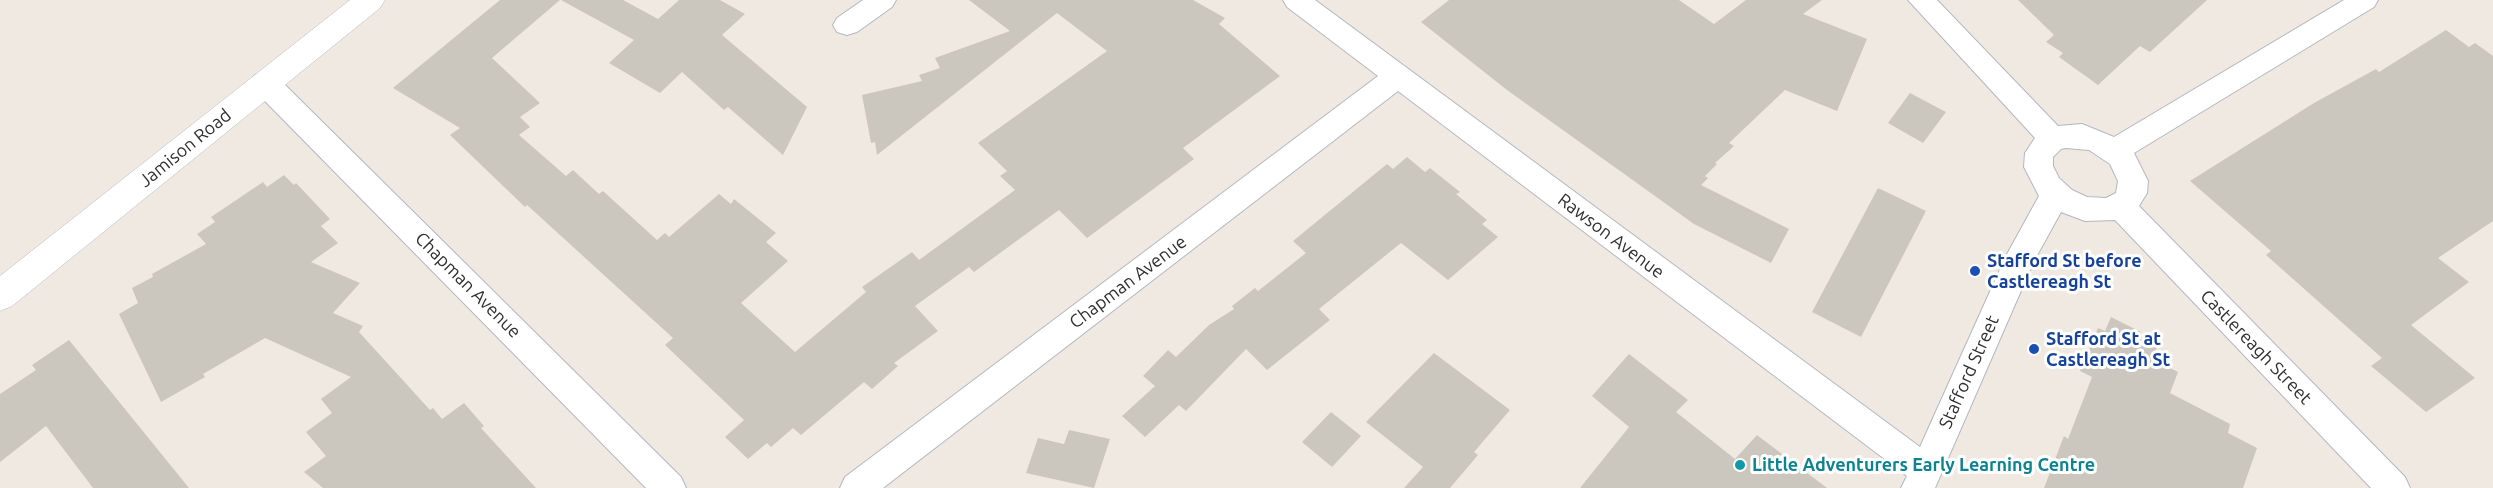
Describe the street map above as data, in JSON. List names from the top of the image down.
{
  "streets": {
    "main road": ["Jamison Road"],
    "street": [
      "Rawson Avenue",
      "Chapman Avenue",
      "Castlereagh Street",
      "Stafford Street"
    ]
  },
  "crossings": [
    ["Jamison Road", "Chapman Avenue"],
    ["Rawson Avenue", "Chapman Avenue"],
    ["Rawson Avenue", "Stafford Street"],
    ["Castlereagh Street", "Stafford Street"]
  ],
  "places": ["Stafford St before Castlereagh St", "Stafford St at Castlereagh St", "Little Adventurers Early Learning Centre"]
}
